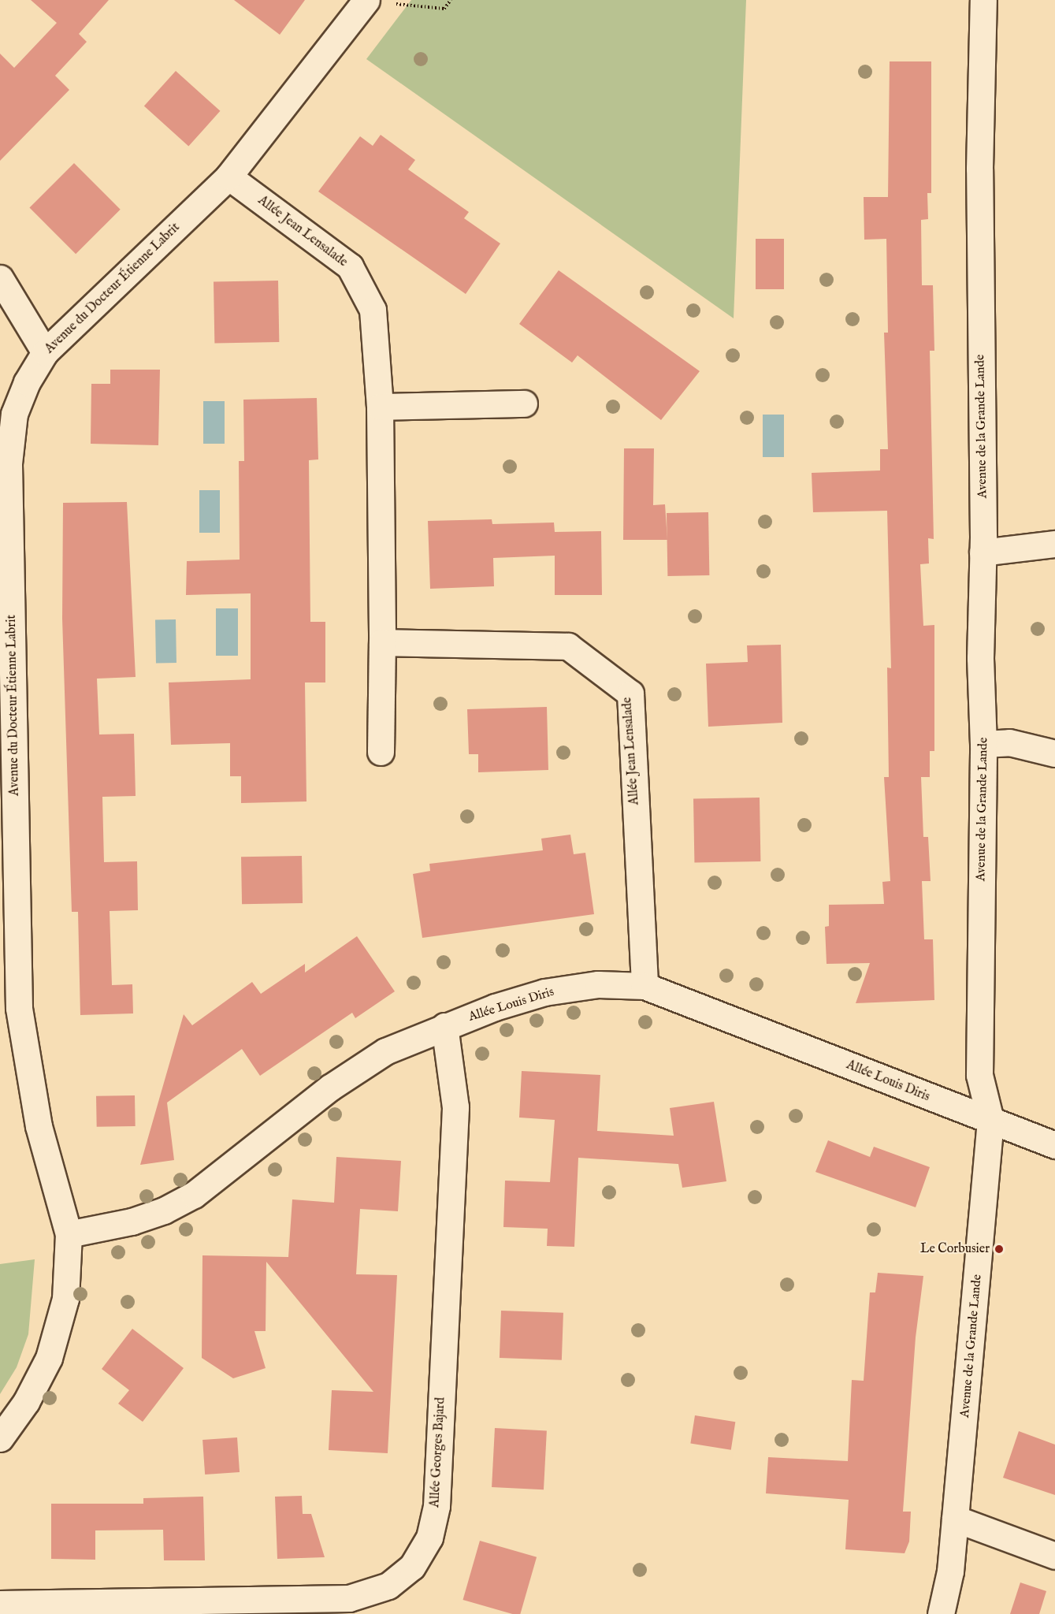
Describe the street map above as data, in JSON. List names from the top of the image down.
{
  "streets": {
    "street": [
      "Allée Jean Lensalade",
      "Avenue du Docteur Étienne Labrit",
      "Avenue de la Grande Lande",
      "Allée Louis Diris",
      "Allée Georges Bajard"
    ]
  },
  "crossings": [
    ["Allée Jean Lensalade", "Avenue du Docteur Étienne Labrit"],
    ["Allée Jean Lensalade", "Allée Louis Diris"],
    ["Avenue du Docteur Étienne Labrit", "Allée Louis Diris"],
    ["Avenue de la Grande Lande", "Allée Louis Diris"],
    ["Allée Louis Diris", "Allée Georges Bajard"]
  ],
  "places": ["Le Corbusier"]
}
